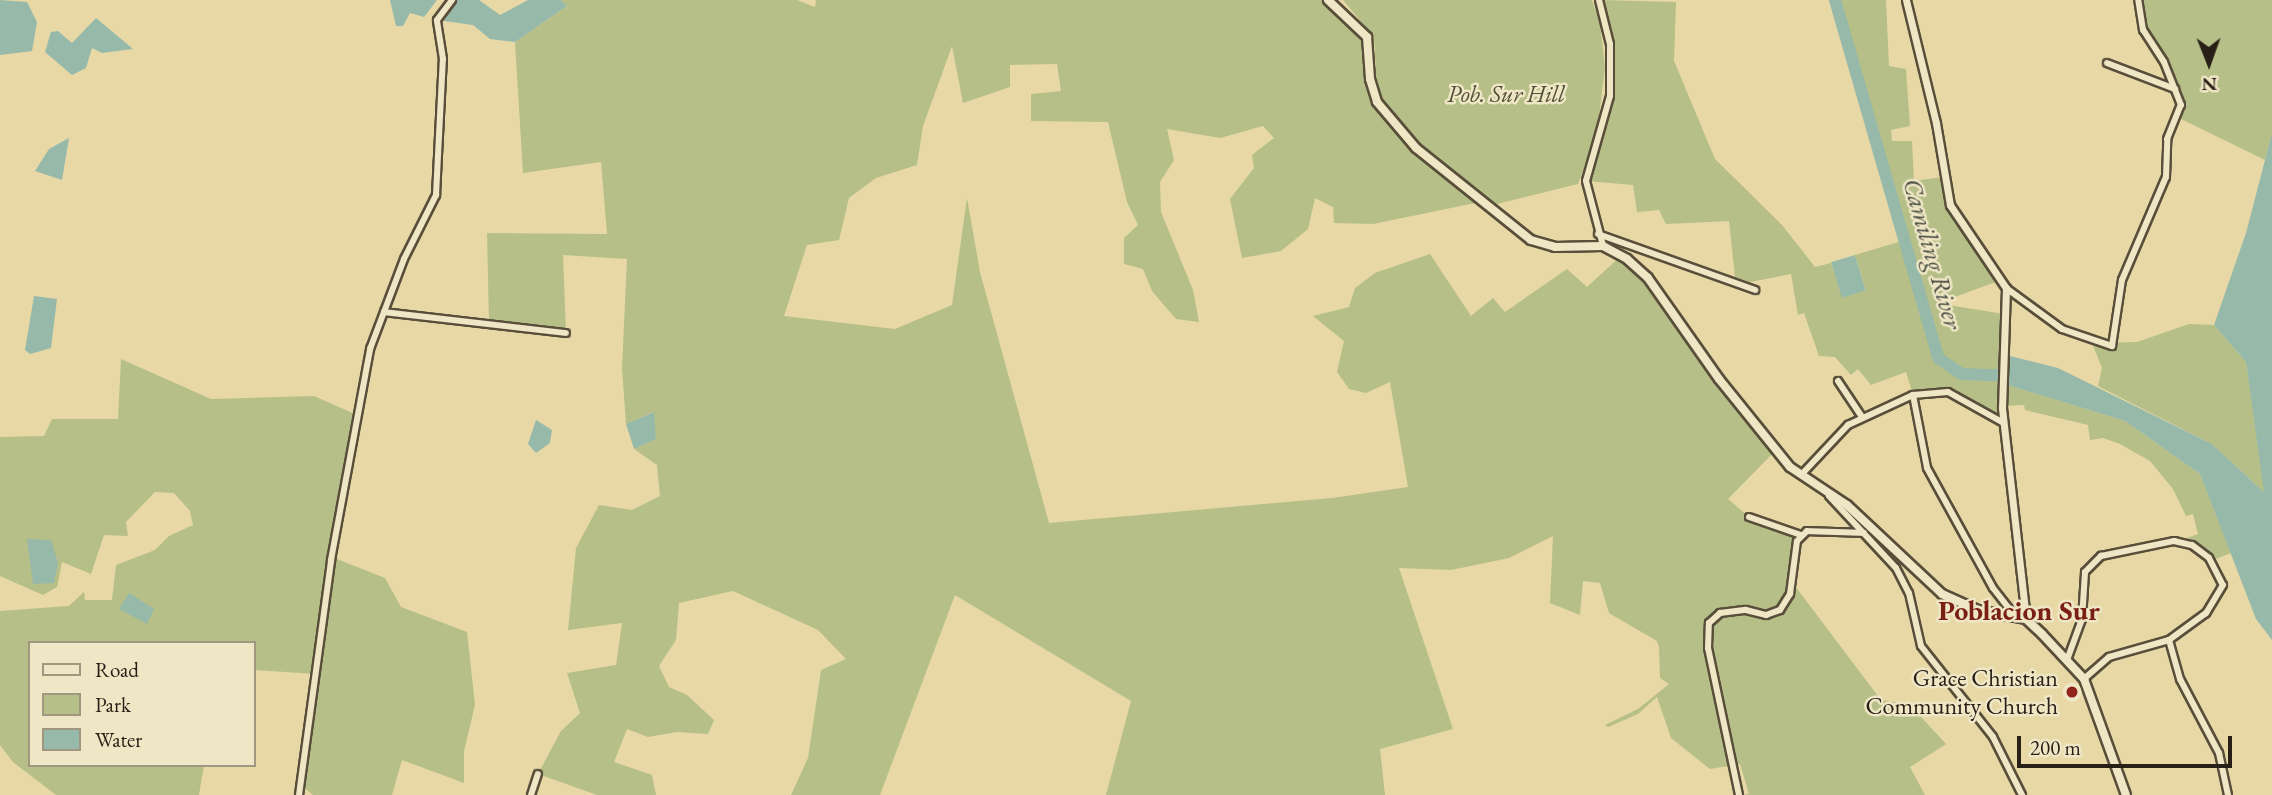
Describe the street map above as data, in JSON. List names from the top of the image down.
{
  "districts": ["Poblacion Sur"],
  "water": ["Camiling River"],
  "parks": ["Pob. Sur Hill"],
  "places": ["Grace Christian Community Church"],
  "legend": ["Road", "Park", "Water"],
  "scale_bar": "200 m",
  "north": "bottom"
}
